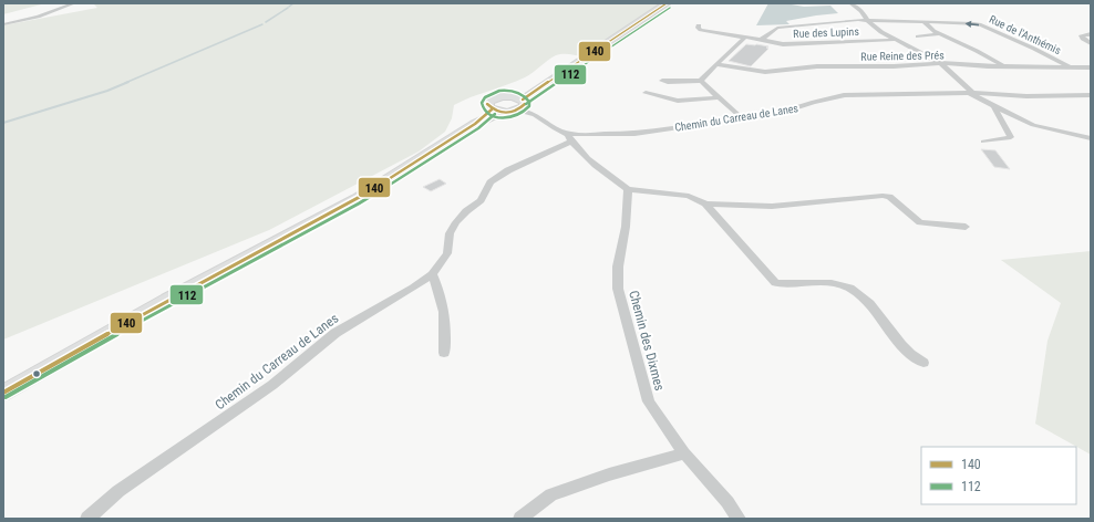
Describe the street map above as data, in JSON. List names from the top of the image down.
{
  "streets": {
    "street": [
      "Rue des Lupins",
      "Rue de l'Anthémis",
      "Rue Reine des Prés",
      "Chemin du Carreau de Lanes",
      "Chemin des Dixmes"
    ]
  },
  "crossings": [
    ["Rue des Lupins", "Rue de l'Anthémis"],
    ["Rue de l'Anthémis", "Rue Reine des Prés"]
  ],
  "lines": ["transit line 140", "transit line 112"],
  "legend": ["140", "112"]
}
